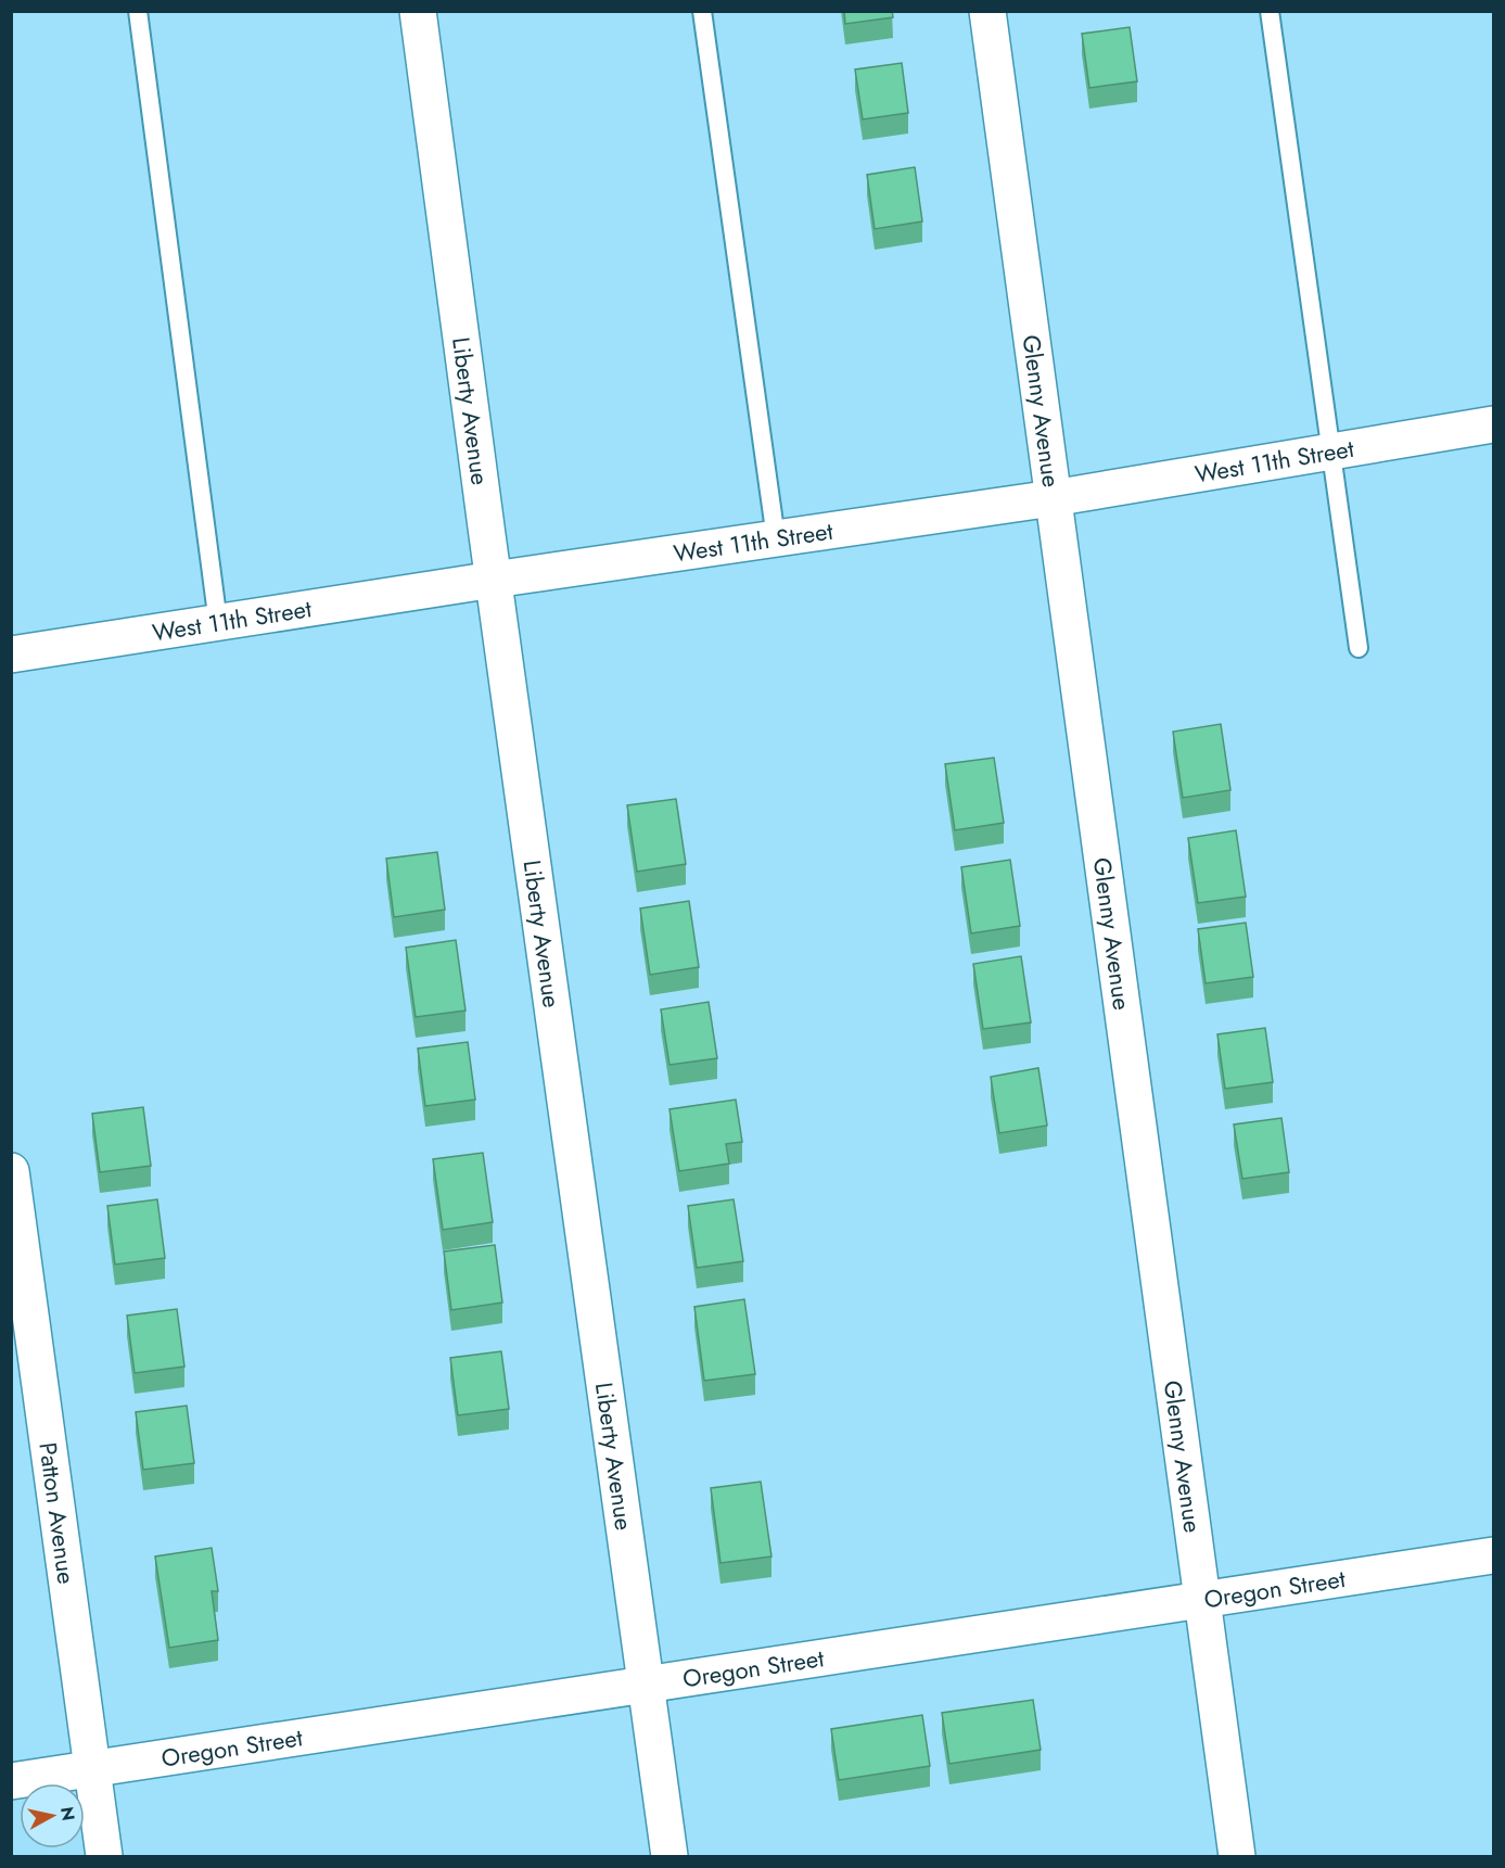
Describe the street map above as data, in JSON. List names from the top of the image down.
{
  "streets": {
    "street": [
      "Liberty Avenue",
      "Glenny Avenue",
      "West 11th Street",
      "Patton Avenue",
      "Oregon Street"
    ]
  },
  "crossings": [
    ["Liberty Avenue", "West 11th Street"],
    ["Liberty Avenue", "Oregon Street"],
    ["Glenny Avenue", "West 11th Street"],
    ["Glenny Avenue", "Oregon Street"],
    ["Patton Avenue", "Oregon Street"]
  ],
  "north": "right"
}
